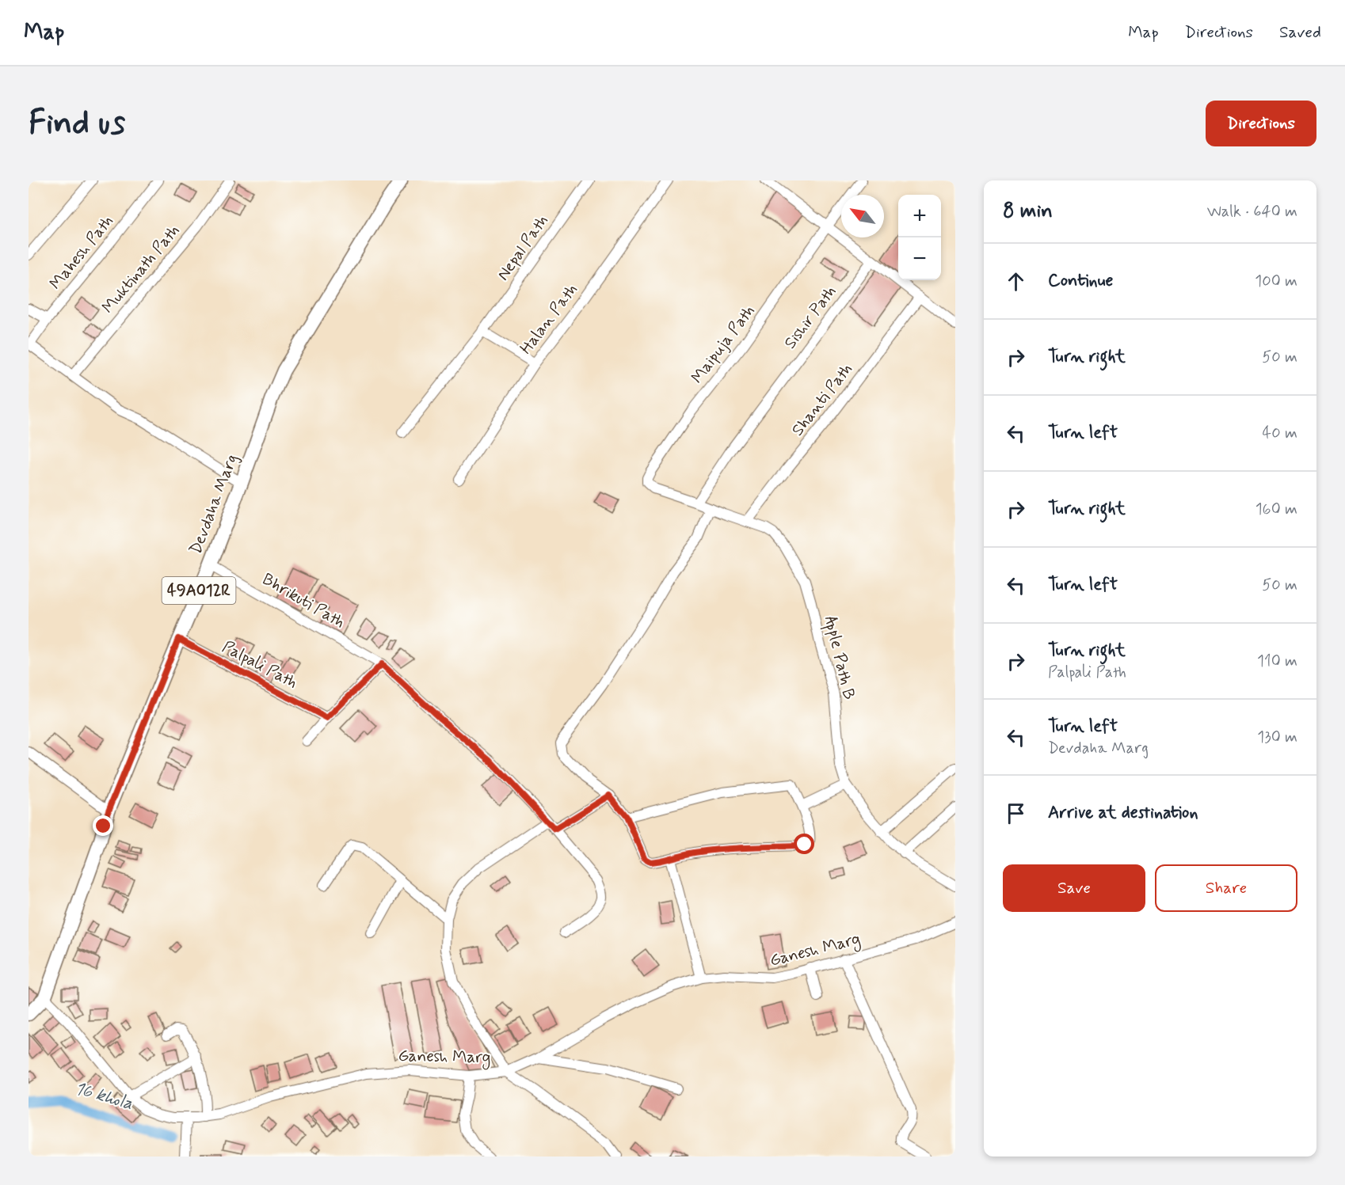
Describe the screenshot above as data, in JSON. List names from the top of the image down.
{
  "streets": {
    "main road": ["Devdaha Marg", "49A012R"],
    "street": [
      "Nepal Path",
      "Mahesh Path",
      "Muktinath Path",
      "Sishir Path",
      "Halan Path",
      "Maipuja Path",
      "Shanti Path",
      "Bhrikuti Path",
      "Apple Path B",
      "Palpali Path",
      "Ganesh Marg"
    ]
  },
  "crossings": [
    ["Sishir Path", "Apple Path B"],
    ["Maipuja Path", "Apple Path B"],
    ["Shanti Path", "Apple Path B"],
    ["Devdaha Marg", "Bhrikuti Path"],
    ["Devdaha Marg", "Palpali Path"],
    ["Devdaha Marg", "Ganesh Marg"]
  ],
  "water": ["16 khola"],
  "north": "top left",
  "page": {
    "header": "Map",
    "nav": ["Map", "Directions", "Saved"],
    "buttons": [
      "Directions",
      ["Save", "Share"]
    ],
    "title": "Find us",
    "heading": ["8 min", "Walk · 640 m"],
    "map_buttons": ["+", "−"],
    "list": [
      ["Continue", "100 m"],
      ["Turn right", "50 m"],
      ["Turn left", "40 m"],
      ["Turn right", "160 m"],
      ["Turn left", "50 m"],
      ["Turn right", "Palpali Path", "110 m"],
      ["Turn left", "Devdaha Marg", "130 m"],
      "Arrive at destination"
    ]
  }
}
